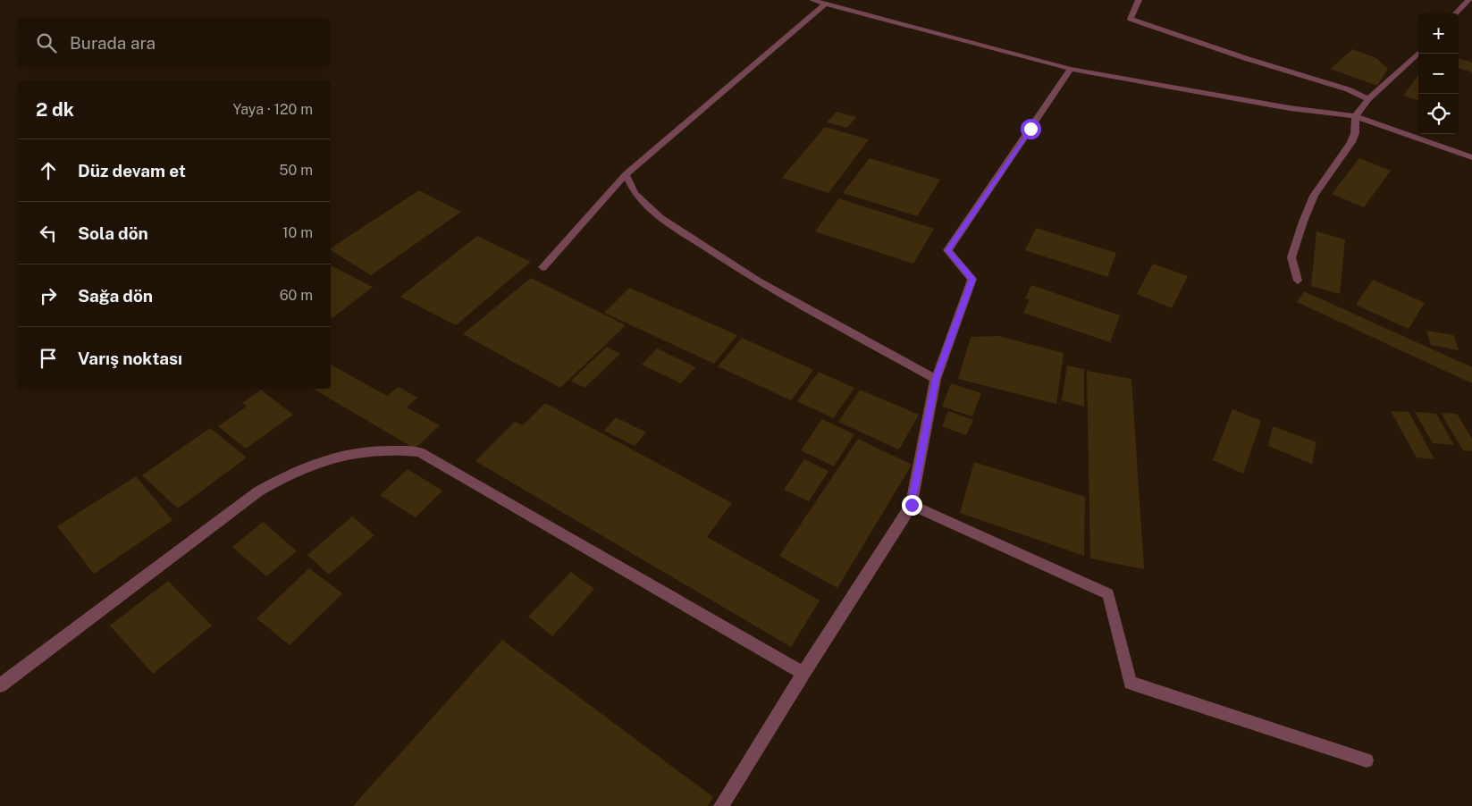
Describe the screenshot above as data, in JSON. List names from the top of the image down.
{
  "page": {
    "map_buttons": ["+", "−"],
    "search": "Burada ara",
    "heading": ["2 dk", "Yaya · 120 m"],
    "list": [
      ["Düz devam et", "50 m"],
      ["Sola dön", "10 m"],
      ["Sağa dön", "60 m"],
      "Varış noktası"
    ]
  }
}
